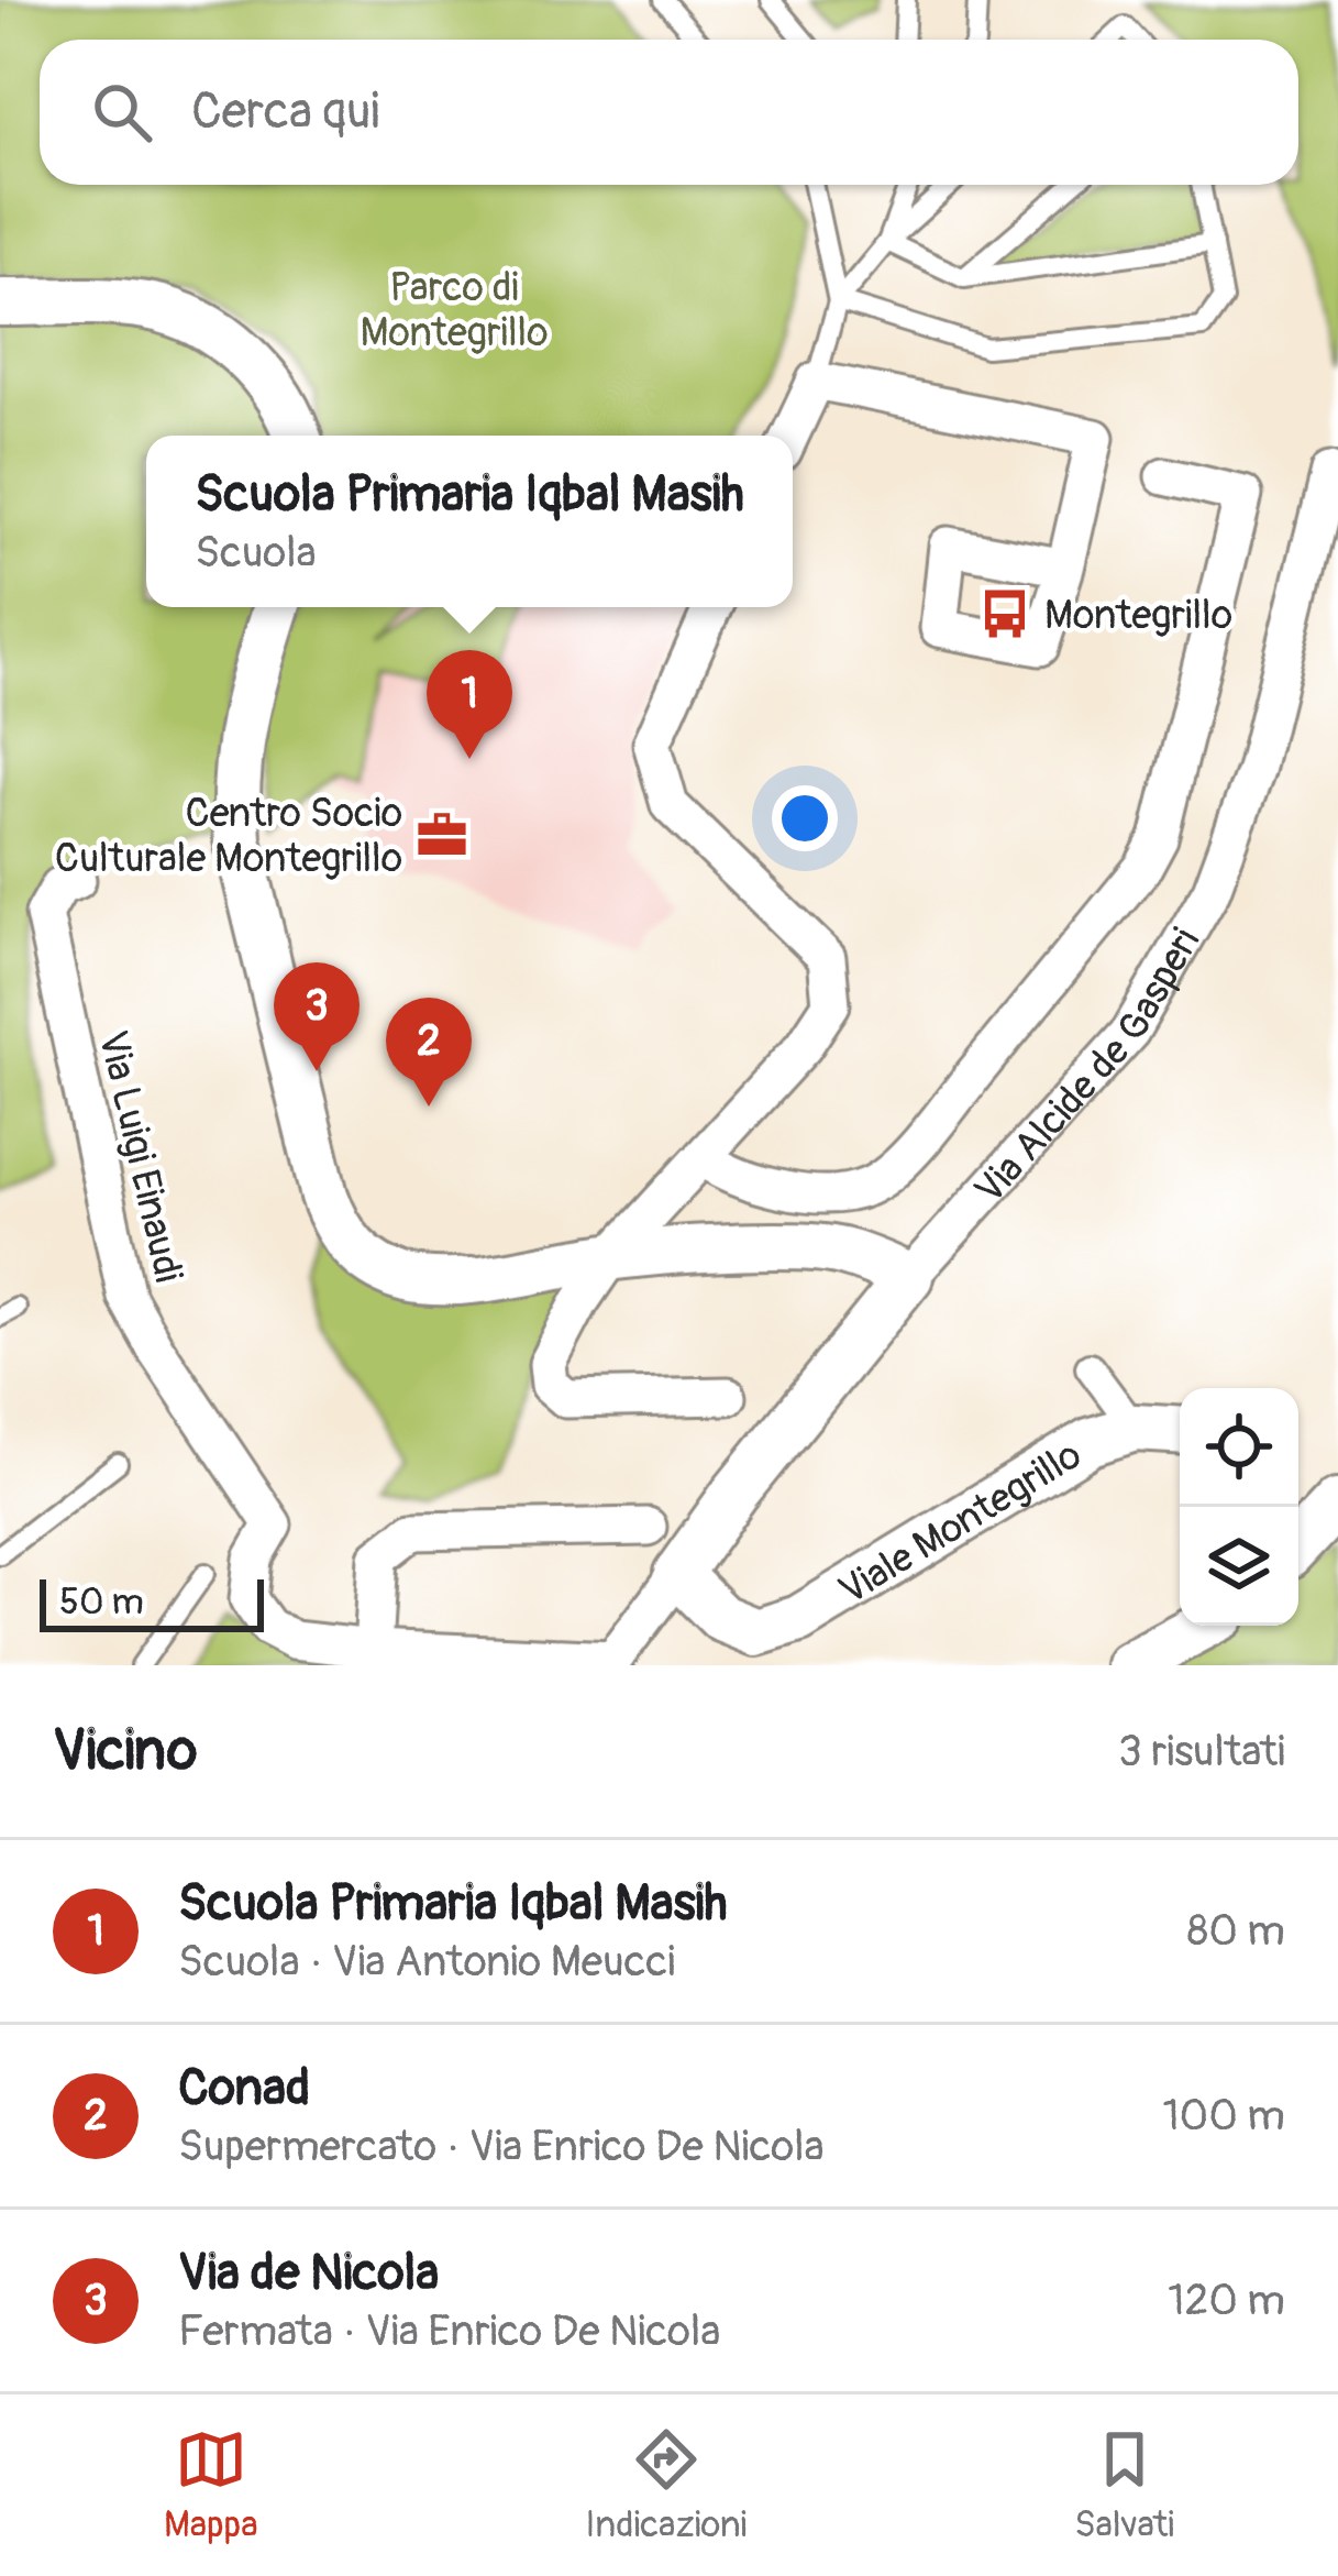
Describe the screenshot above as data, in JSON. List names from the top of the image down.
{
  "streets": {
    "street": ["Via Alcide de Gasperi", "Via Luigi Einaudi", "Viale Montegrillo"]
  },
  "crossings": [
    ["Via Alcide de Gasperi", "Viale Montegrillo"]
  ],
  "parks": ["Parco di Montegrillo"],
  "places": {
    "bus stop": ["Montegrillo"],
    "office": ["Centro Socio Culturale Montegrillo"]
  },
  "scale_bar": "50 m",
  "page": {
    "search": "Cerca qui",
    "popup": ["Scuola Primaria Iqbal Masih", "Scuola"],
    "pins": ["1", "3", "2"],
    "scale": "50 m",
    "heading": ["Vicino", "3 risultati"],
    "list": [
      {
        "mark": "1",
        "name": "Scuola Primaria Iqbal Masih",
        "note": "Scuola · Via Antonio Meucci",
        "value": "80 m"
      },
      {
        "mark": "2",
        "name": "Conad",
        "note": "Supermercato · Via Enrico De Nicola",
        "value": "100 m"
      },
      {
        "mark": "3",
        "name": "Via de Nicola",
        "note": "Fermata · Via Enrico De Nicola",
        "value": "120 m"
      }
    ],
    "nav": ["Mappa", "Indicazioni", "Salvati"]
  }
}
